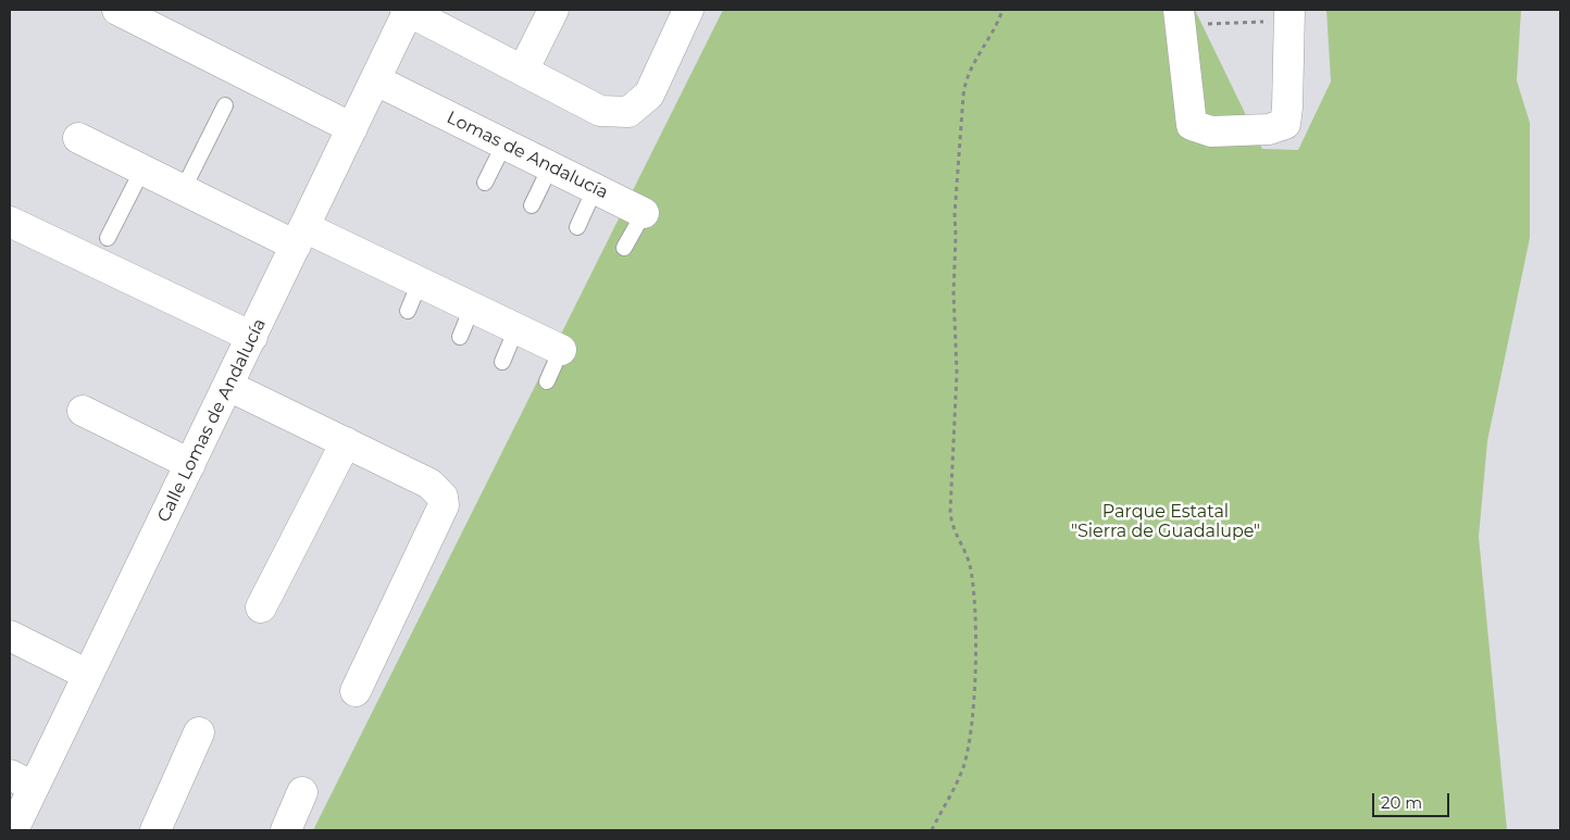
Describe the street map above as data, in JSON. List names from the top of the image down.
{
  "streets": {
    "street": ["Lomas de Andalucía", "Calle Lomas de Andalucía"]
  },
  "crossings": [
    ["Lomas de Andalucía", "Calle Lomas de Andalucía"]
  ],
  "parks": ["Parque Estatal \"Sierra de Guadalupe\""],
  "scale_bar": "20 m"
}
